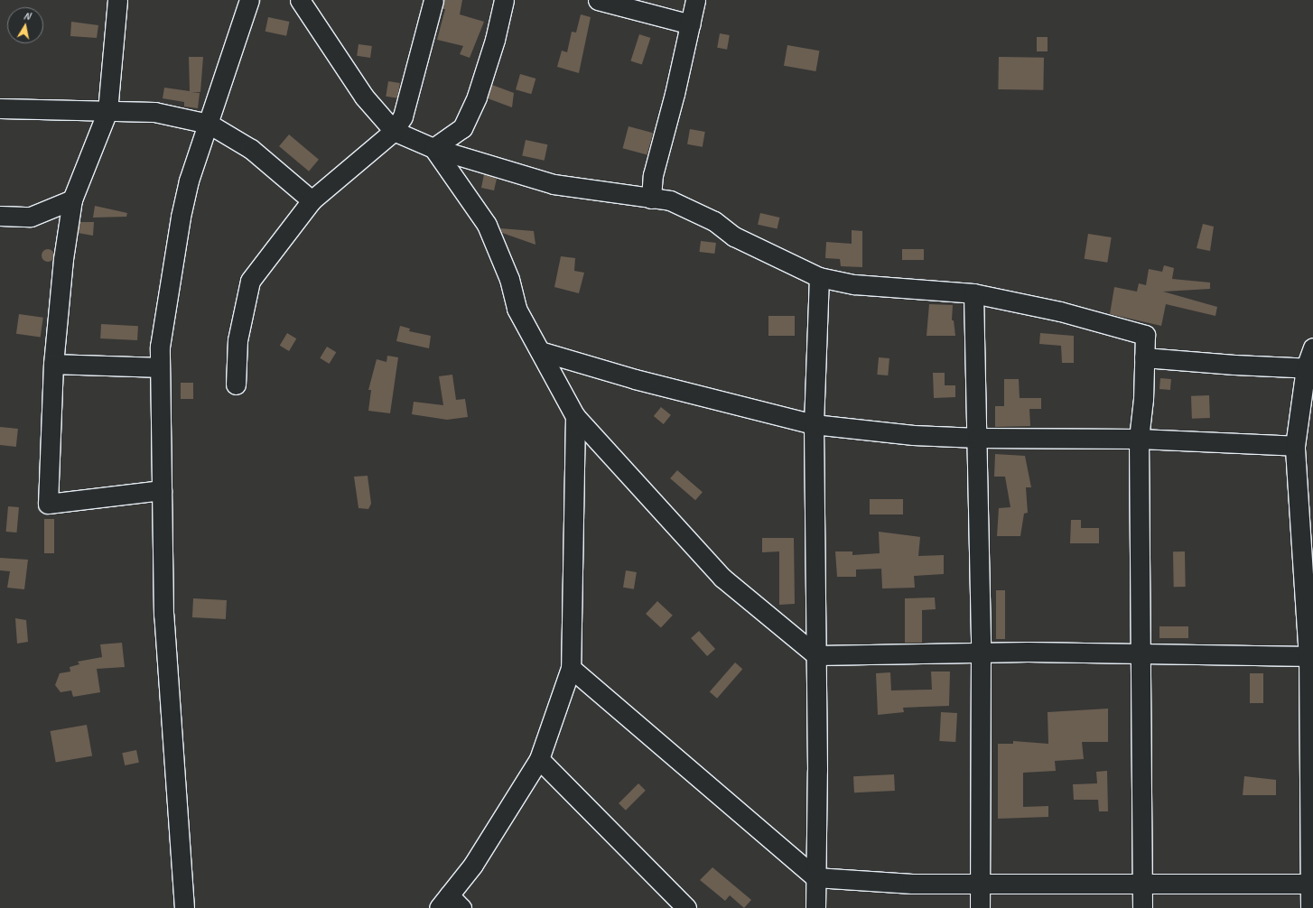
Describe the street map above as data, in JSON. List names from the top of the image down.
{
  "north": "top"
}
